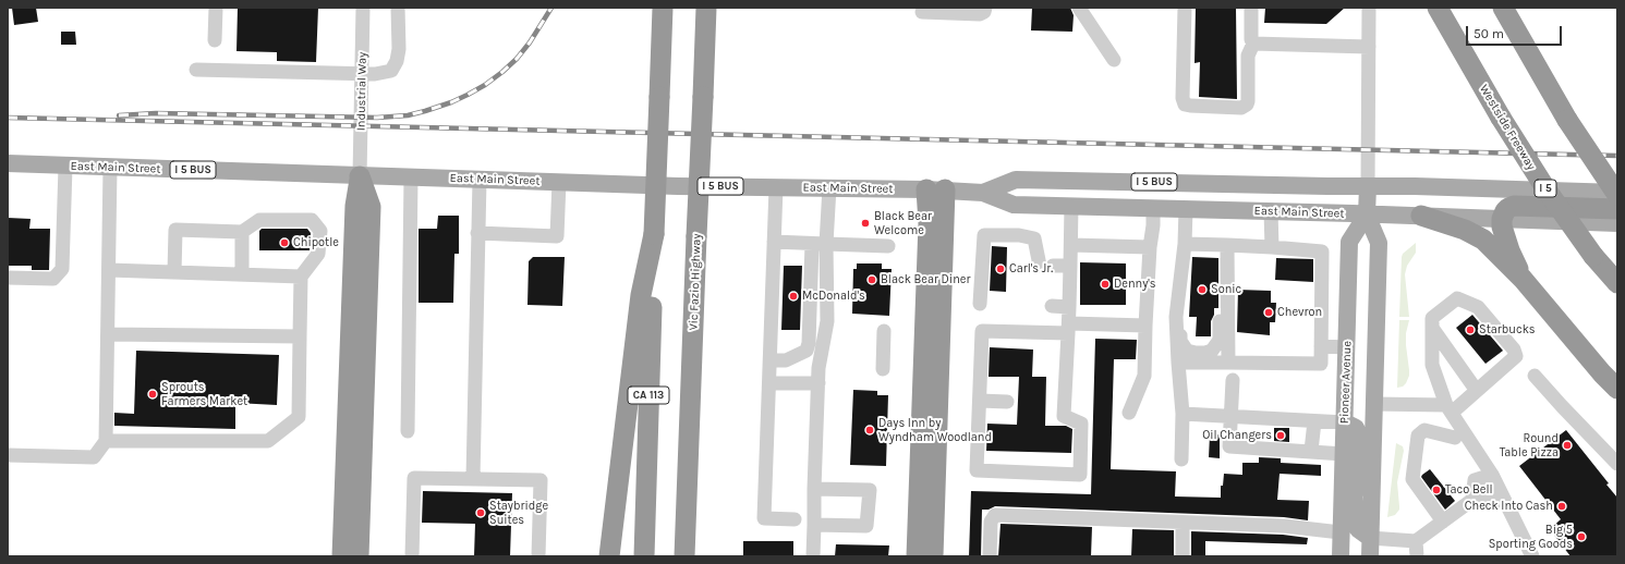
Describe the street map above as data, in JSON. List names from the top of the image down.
{
  "streets": {
    "highway": [
      "Westside Freeway",
      "I 5",
      "Vic Fazio Highway",
      "CA 113"
    ],
    "main road": ["East Main Street", "I 5 BUS", "Pioneer Avenue"],
    "street": ["Industrial Way"]
  },
  "crossings": [
    ["Industrial Way", "East Main Street"],
    ["East Main Street", "Pioneer Avenue"]
  ],
  "places": [
    "Black Bear Welcome",
    "Chipotle",
    "Carl's Jr.",
    "Black Bear Diner",
    "Denny's",
    "Sonic",
    "McDonald's",
    "Chevron",
    "Starbucks",
    "Sprouts Farmers Market",
    "Days Inn by Wyndham Woodland",
    "Oil Changers",
    "Round Table Pizza",
    "Taco Bell",
    "Check Into Cash",
    "Staybridge Suites",
    "Big 5 Sporting Goods"
  ],
  "scale_bar": "50 m"
}
